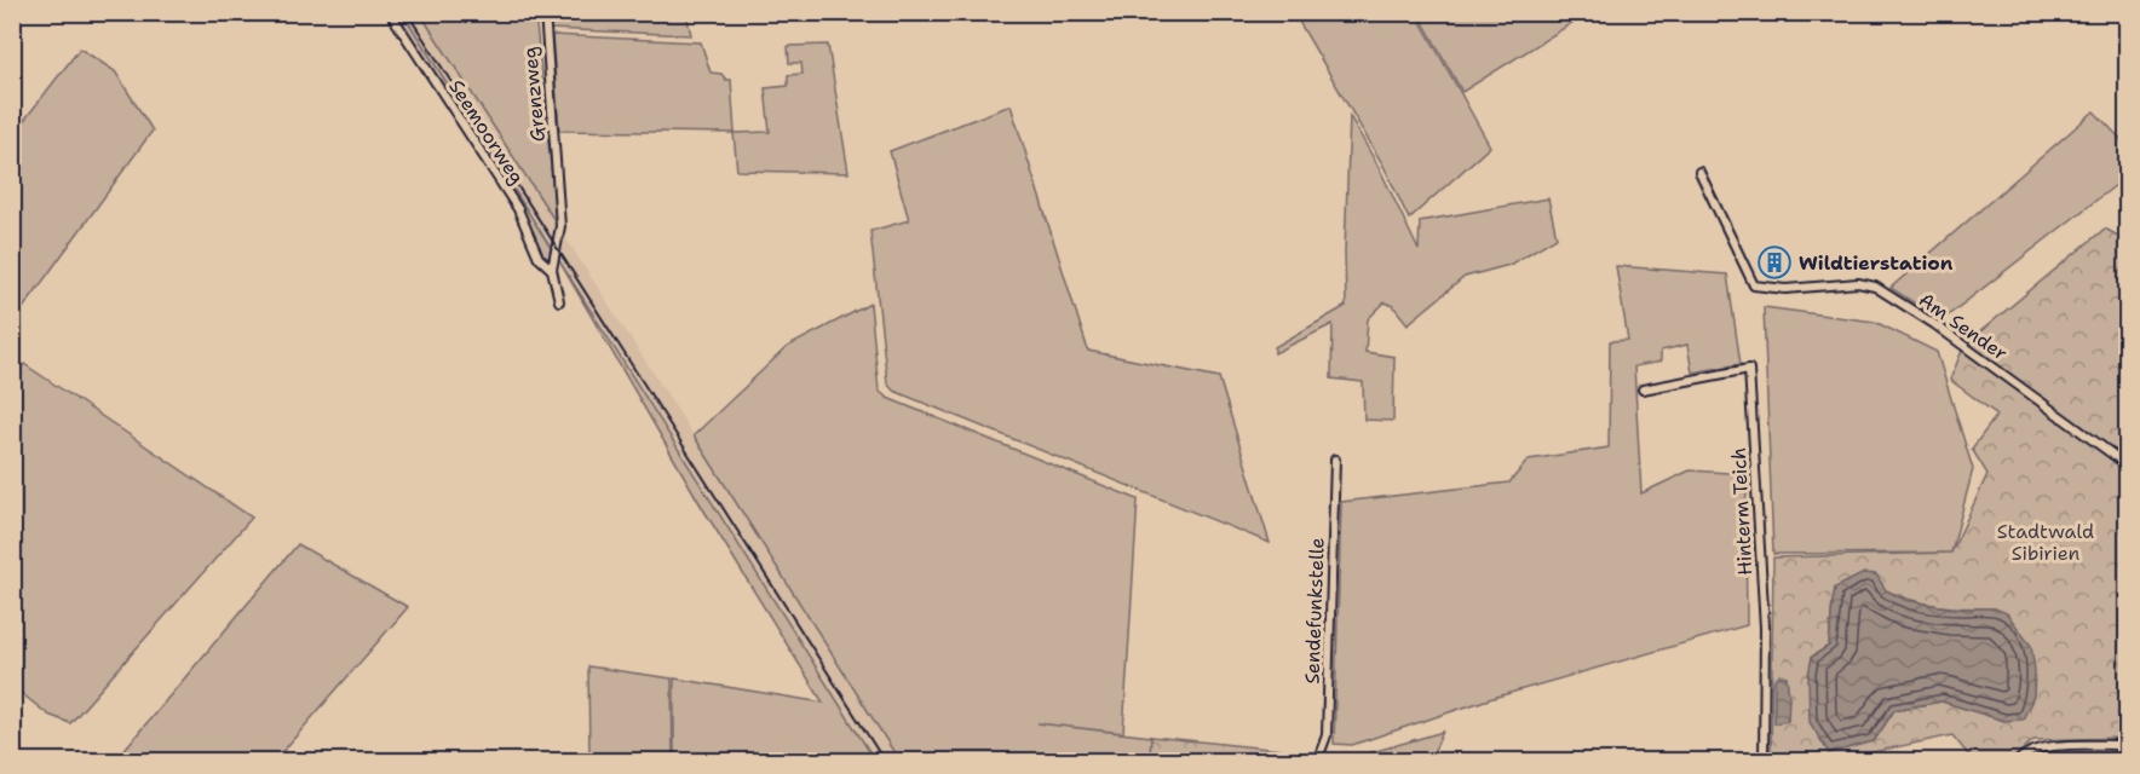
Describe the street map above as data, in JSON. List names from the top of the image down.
{
  "streets": {
    "street": [
      "Grenzweg",
      "Seemoorweg",
      "Am Sender",
      "Hinterm Teich",
      "Sendefunkstelle"
    ]
  },
  "crossings": [
    ["Grenzweg", "Seemoorweg"]
  ],
  "parks": ["Stadtwald Sibirien"],
  "places": {
    "building": ["Wildtierstation"]
  }
}
